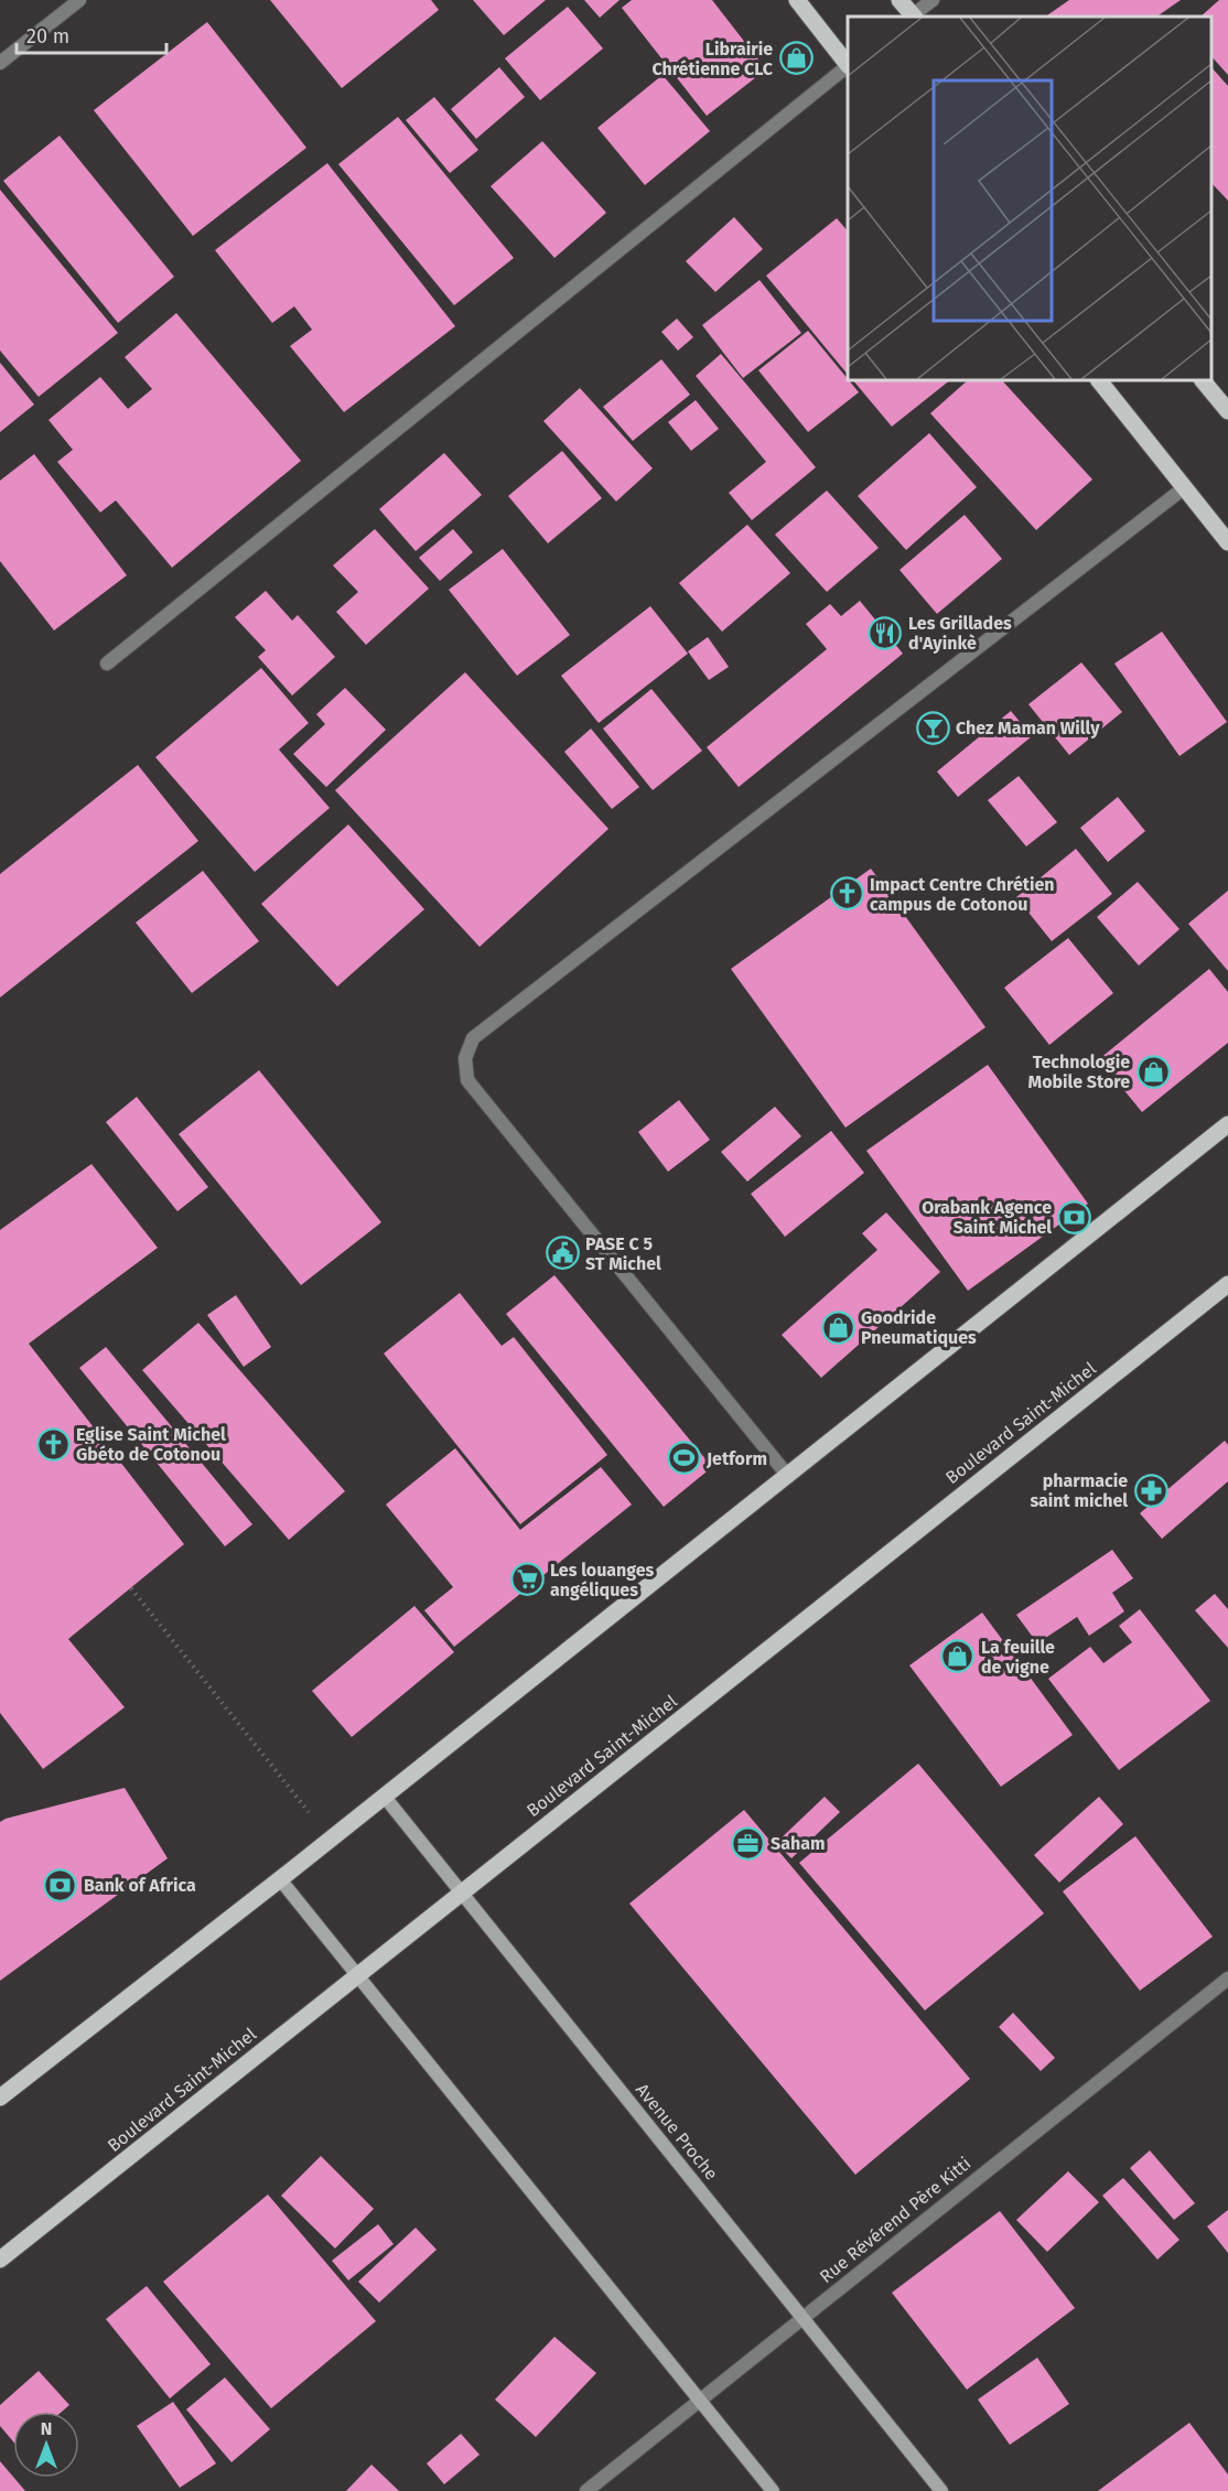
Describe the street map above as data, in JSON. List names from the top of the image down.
{
  "streets": {
    "main road": ["Boulevard Saint-Michel"],
    "street": ["Avenue Proche", "Rue Révérend Père Kitti"]
  },
  "crossings": [
    ["Boulevard Saint-Michel", "Avenue Proche"],
    ["Avenue Proche", "Rue Révérend Père Kitti"]
  ],
  "places": {
    "shop": [
      "Librairie Chrétienne CLC",
      "Technologie Mobile Store",
      "Goodride Pneumatiques",
      "La feuille de vigne"
    ],
    "restaurant": ["Les Grillades d'Ayinkè"],
    "bar": ["Chez Maman Willy"],
    "church": ["Impact Centre Chrétien campus de Cotonou", "Eglise Saint Michel Gbéto de Cotonou"],
    "bank": ["Orabank Agence Saint Michel", "Bank of Africa"],
    "public building": ["PASE C 5 ST Michel"],
    "sports": ["Jetform"],
    "pharmacy": ["pharmacie saint michel"],
    "supermarket": ["Les louanges angéliques"],
    "office": ["Saham"]
  },
  "scale_bar": "20 m",
  "north": "top"
}
